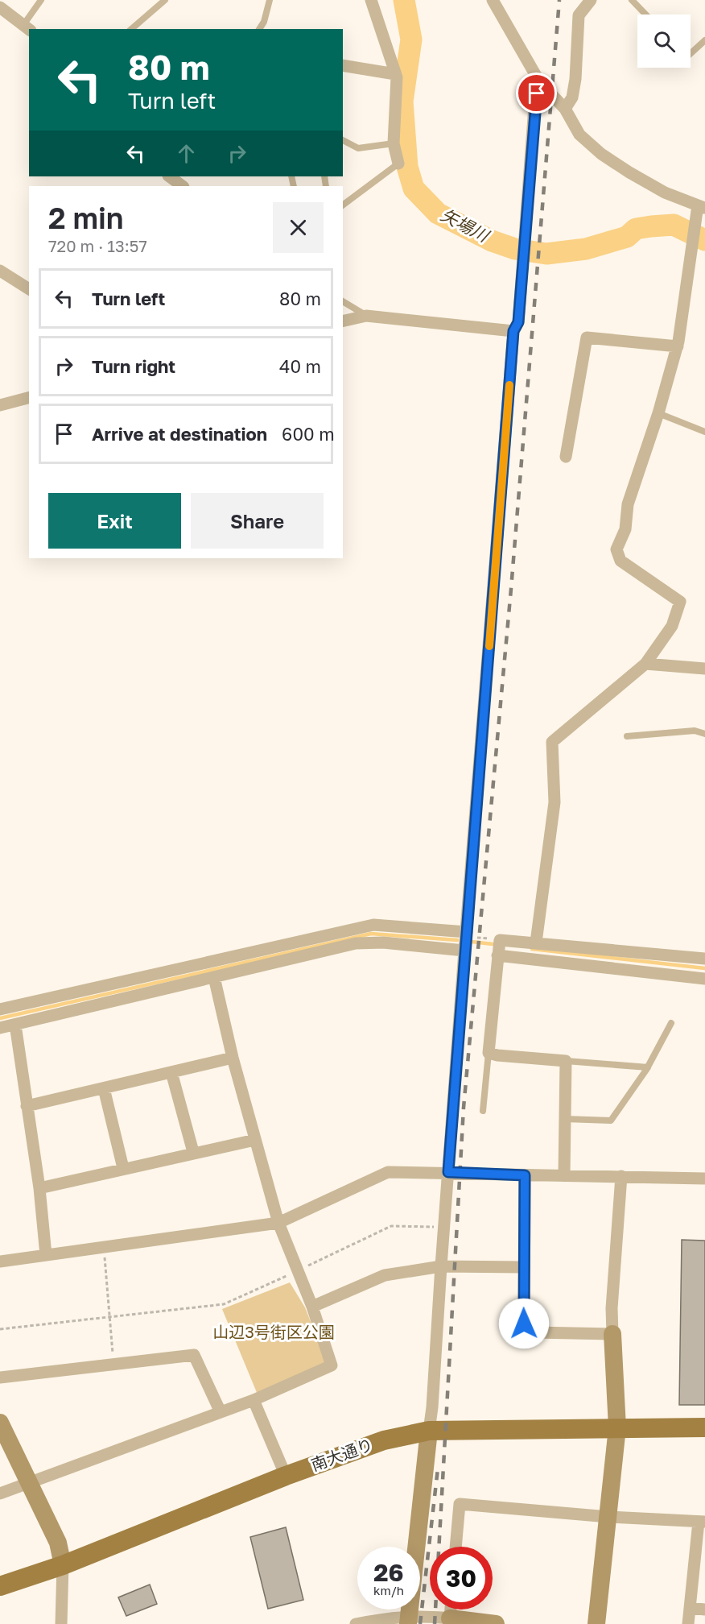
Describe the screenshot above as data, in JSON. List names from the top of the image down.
{
  "streets": {
    "main road": ["南大通り"]
  },
  "water": ["矢場川"],
  "parks": ["山辺3号街区公園"],
  "page": {
    "turn": ["80 m", "Turn left"],
    "heading": ["2 min", "720 m · 13:57"],
    "list": [
      {
        "name": "Turn left",
        "value": "80 m"
      },
      {
        "name": "Turn right",
        "value": "40 m"
      },
      {
        "name": "Arrive at destination",
        "value": "600 m"
      }
    ],
    "buttons": ["Exit", "Share"],
    "speed": "26 km/h",
    "limit": "30"
  }
}
